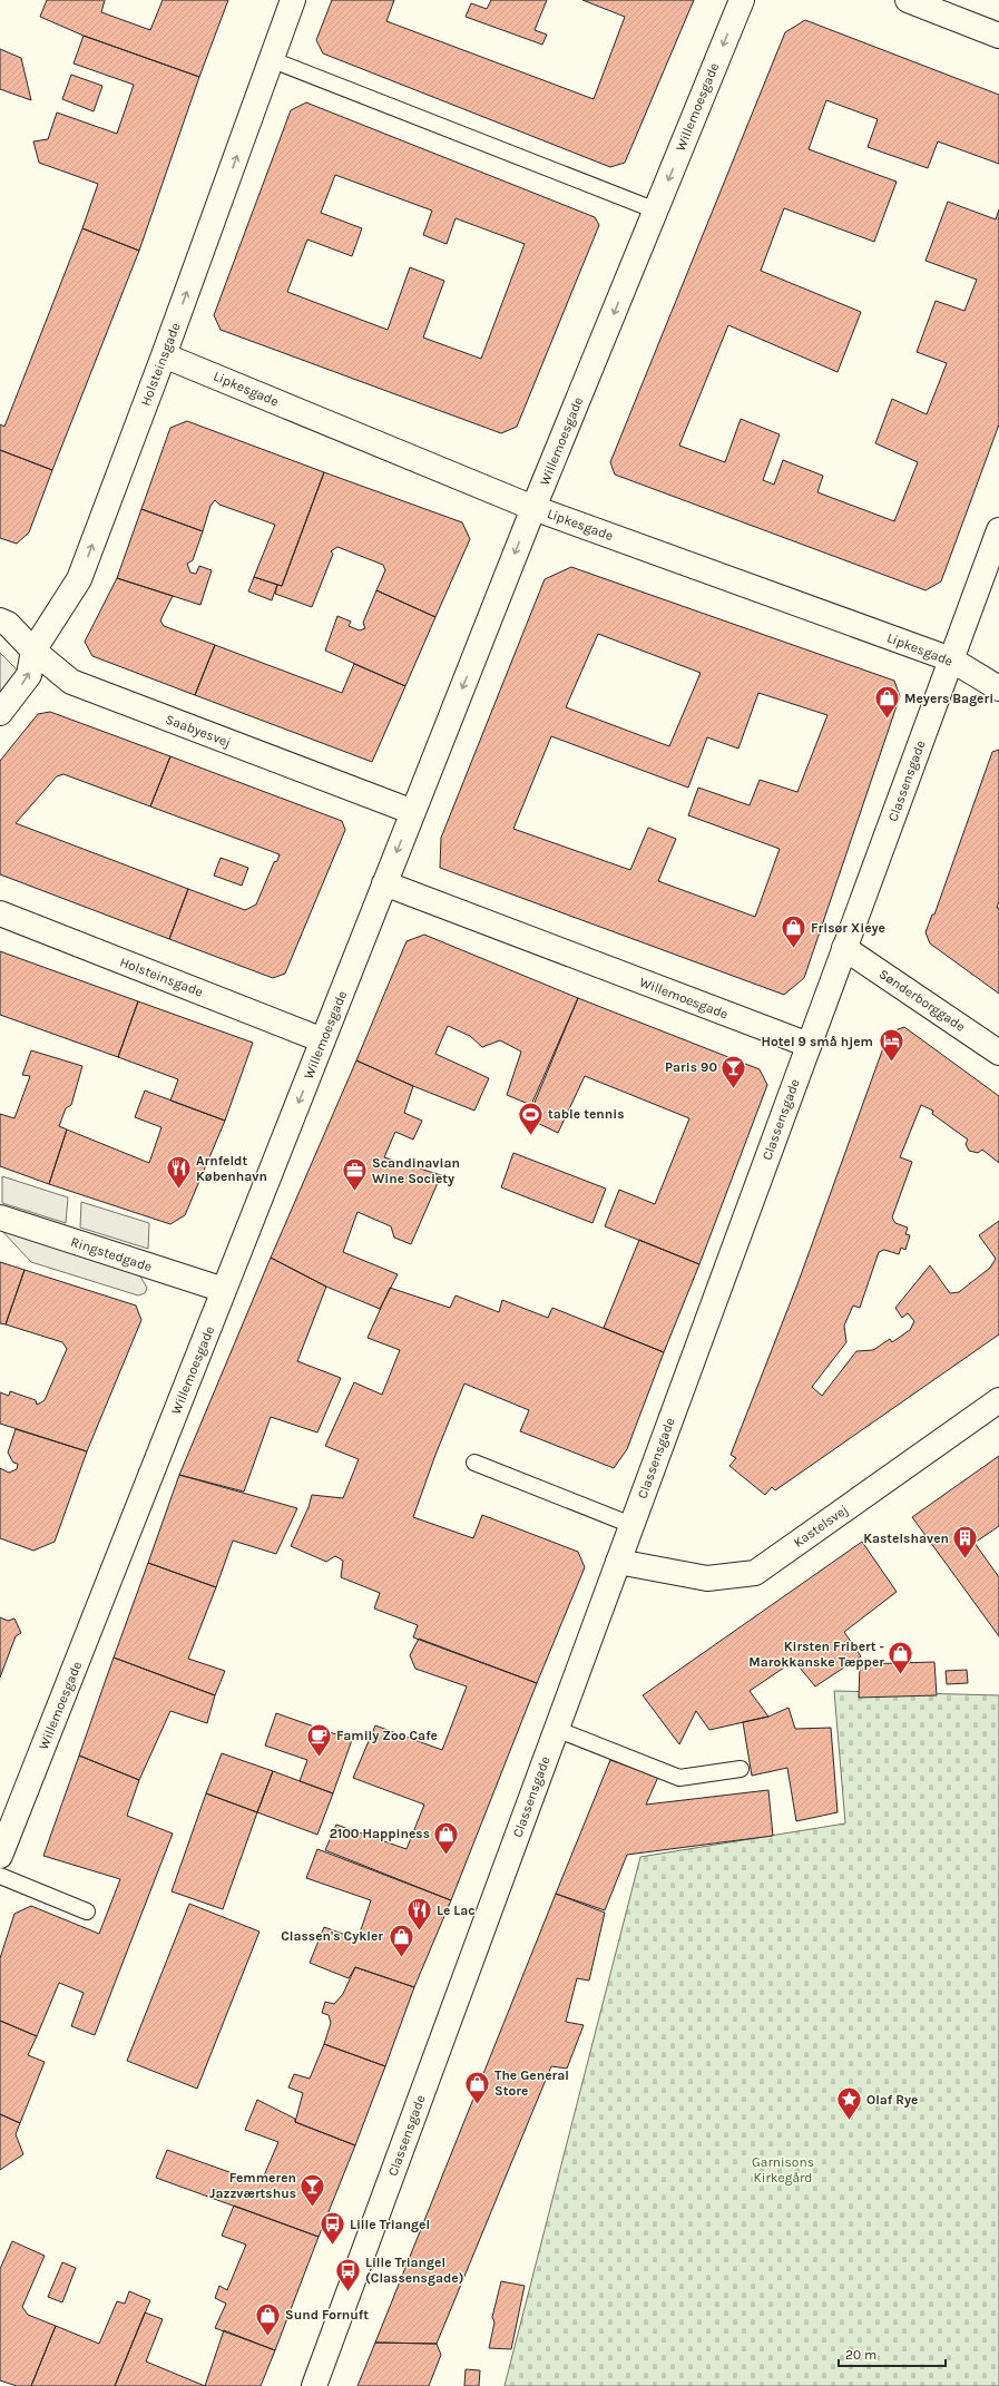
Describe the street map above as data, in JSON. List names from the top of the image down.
{
  "streets": {
    "street": [
      "Willemoesgade",
      "Holsteinsgade",
      "Lipkesgade",
      "Saabyesvej",
      "Classensgade",
      "Sønderborggade",
      "Ringstedgade",
      "Kastelsvej"
    ]
  },
  "crossings": [
    ["Willemoesgade", "Holsteinsgade"],
    ["Willemoesgade", "Lipkesgade"],
    ["Willemoesgade", "Saabyesvej"],
    ["Willemoesgade", "Classensgade"],
    ["Willemoesgade", "Ringstedgade"],
    ["Holsteinsgade", "Lipkesgade"],
    ["Holsteinsgade", "Saabyesvej"],
    ["Lipkesgade", "Classensgade"],
    ["Classensgade", "Sønderborggade"],
    ["Classensgade", "Kastelsvej"]
  ],
  "one_way": ["Willemoesgade", "Holsteinsgade"],
  "parks": ["Garnisons Kirkegård"],
  "places": {
    "shop": [
      "Meyers Bageri",
      "Frisør Xieye",
      "Kirsten Fribert - Marokkanske Tæpper",
      "2100 Happiness",
      "Classen's Cykler",
      "The General Store",
      "Sund Fornuft"
    ],
    "hotel": ["Hotel 9 små hjem"],
    "bar": ["Paris 90", "Femmeren Jazzværtshus"],
    "sports": ["table tennis"],
    "restaurant": ["Arnfeldt København", "Le Lac"],
    "office": ["Scandinavian Wine Society"],
    "building": ["Kastelshaven"],
    "cafe": ["Family Zoo Cafe"],
    "place": ["Olaf Rye"],
    "bus stop": ["Lille Triangel", "Lille Triangel (Classensgade)"]
  },
  "scale_bar": "20 m"
}
